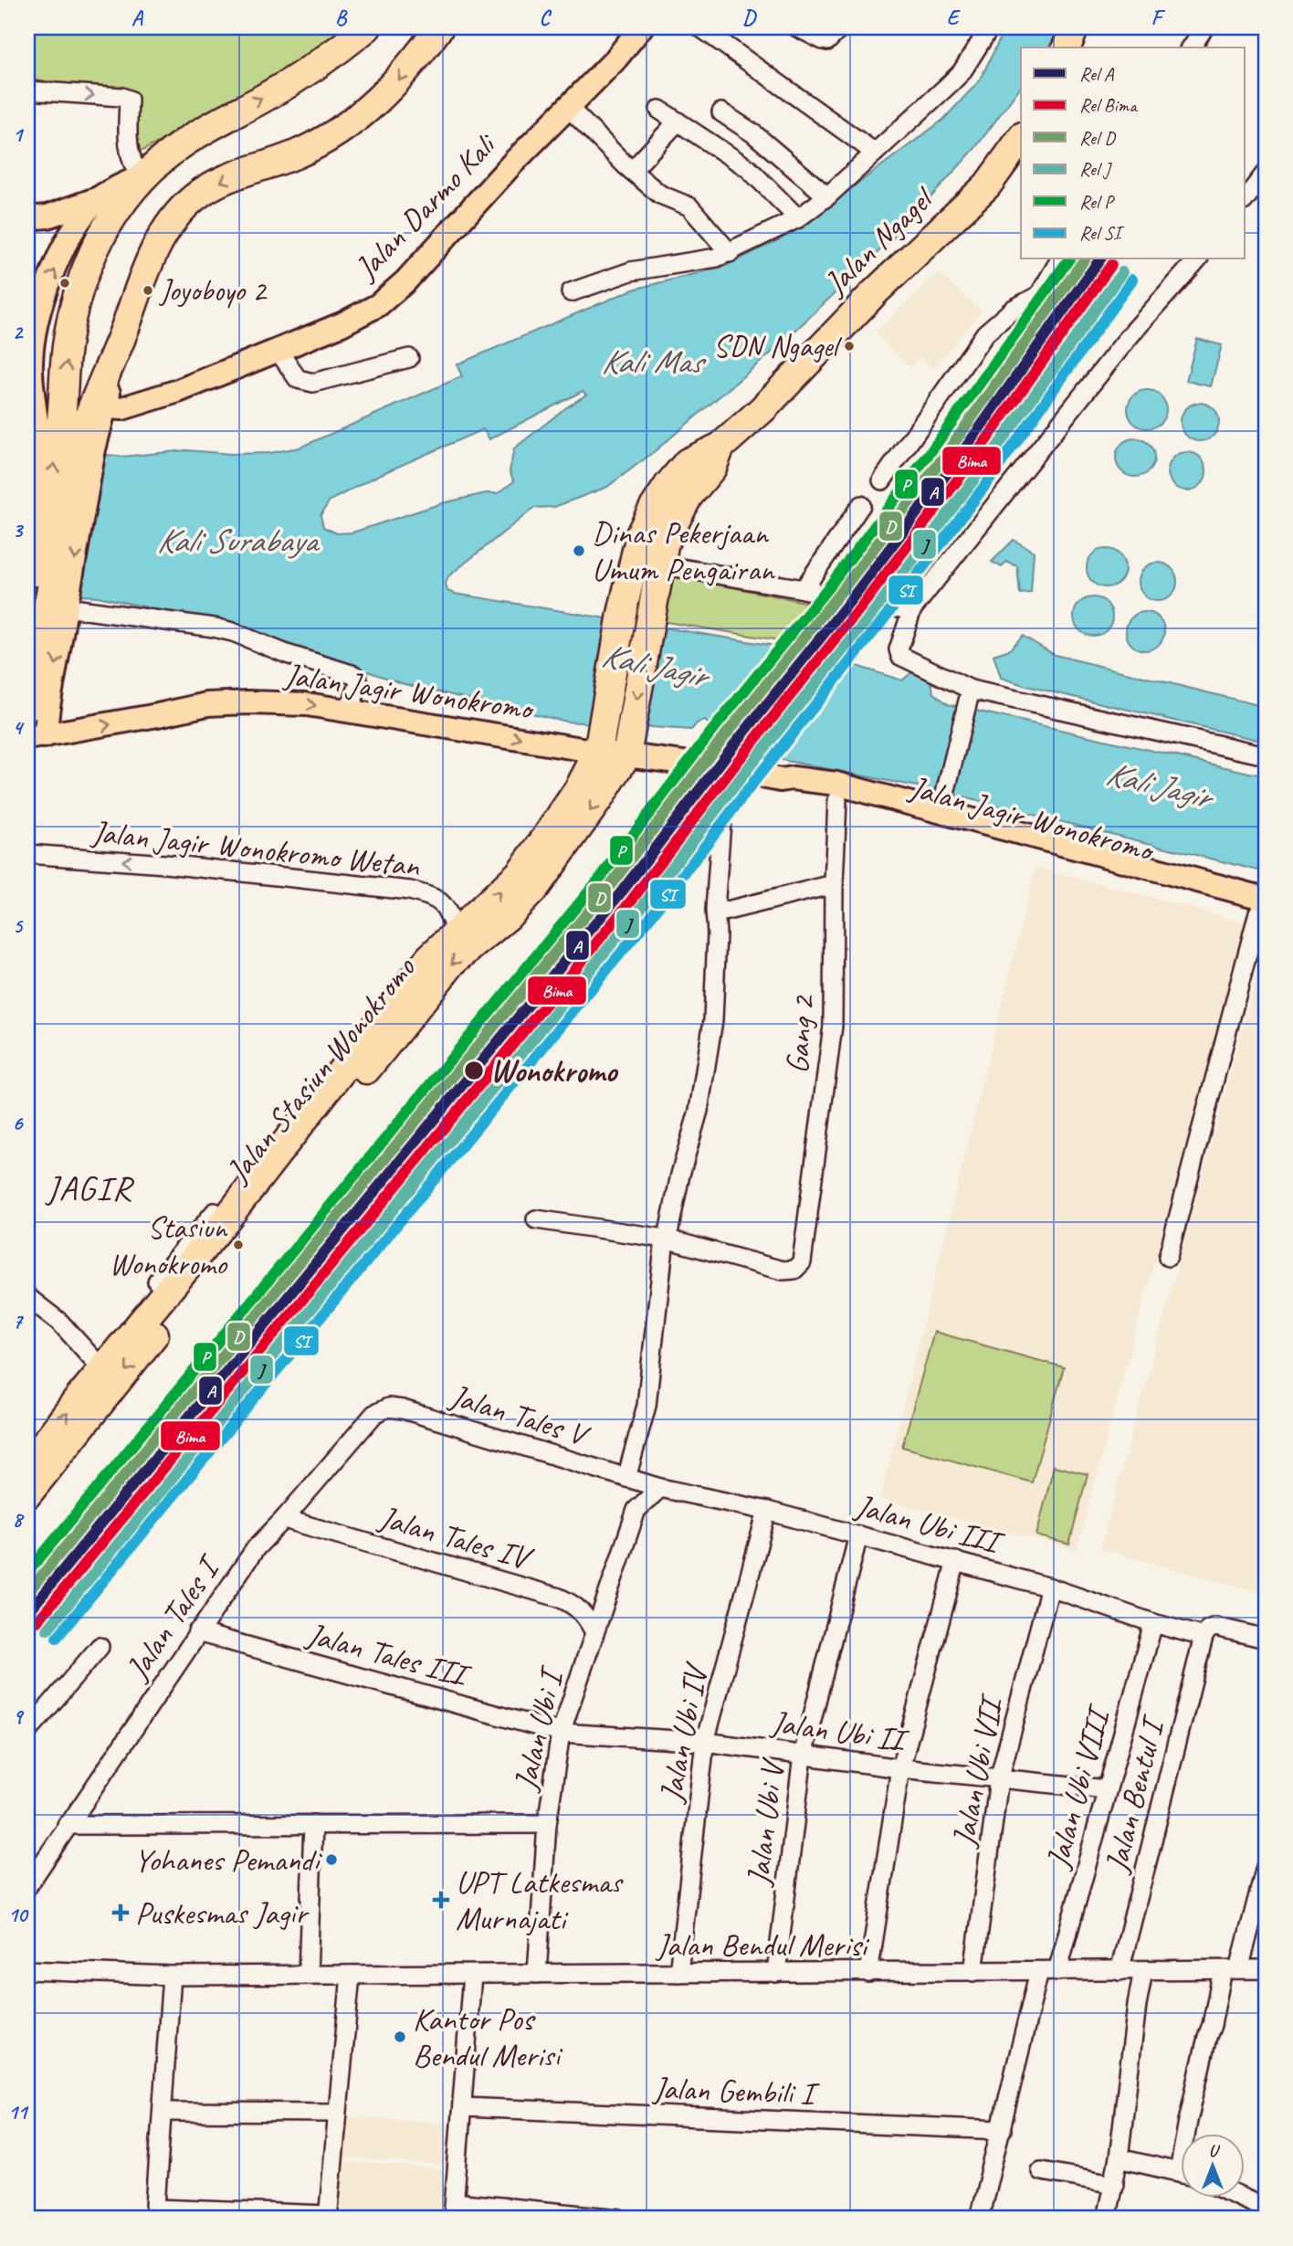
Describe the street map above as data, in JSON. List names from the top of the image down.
{
  "streets": {
    "highway": ["Jalan Ngagel", "Jalan Stasiun Wonokromo"],
    "main road": ["Jalan Darmo Kali", "Jalan Jagir Wonokromo"],
    "street": [
      "Jalan Jagir Wonokromo Wetan",
      "Gang 2",
      "Jalan Tales V",
      "Jalan Ubi III",
      "Jalan Tales IV",
      "Jalan Tales I",
      "Jalan Tales III",
      "Jalan Ubi I",
      "Jalan Ubi II",
      "Jalan Ubi IV",
      "Jalan Ubi VII",
      "Jalan Ubi VIII",
      "Jalan Bentul I",
      "Jalan Ubi V",
      "Jalan Bendul Merisi",
      "Jalan Gembili I"
    ]
  },
  "crossings": [
    ["Jalan Ngagel", "Jalan Jagir Wonokromo"],
    ["Jalan Ngagel", "Jalan Stasiun Wonokromo"],
    ["Jalan Jagir Wonokromo", "Gang 2"],
    ["Jalan Jagir Wonokromo", "Jalan Stasiun Wonokromo"],
    ["Jalan Jagir Wonokromo Wetan", "Jalan Stasiun Wonokromo"],
    ["Jalan Tales V", "Jalan Ubi III"],
    ["Jalan Tales V", "Jalan Tales I"],
    ["Jalan Tales V", "Jalan Ubi I"],
    ["Jalan Ubi III", "Jalan Ubi I"],
    ["Jalan Ubi III", "Jalan Ubi IV"],
    ["Jalan Ubi III", "Jalan Ubi VII"],
    ["Jalan Ubi III", "Jalan Ubi VIII"],
    ["Jalan Ubi III", "Jalan Bentul I"],
    ["Jalan Ubi III", "Jalan Ubi V"],
    ["Jalan Tales IV", "Jalan Tales I"],
    ["Jalan Tales IV", "Jalan Ubi I"],
    ["Jalan Tales I", "Jalan Tales III"],
    ["Jalan Tales III", "Jalan Ubi I"],
    ["Jalan Tales III", "Jalan Ubi II"],
    ["Jalan Ubi I", "Jalan Ubi II"],
    ["Jalan Ubi I", "Jalan Bendul Merisi"],
    ["Jalan Ubi II", "Jalan Ubi IV"],
    ["Jalan Ubi II", "Jalan Ubi VII"],
    ["Jalan Ubi II", "Jalan Ubi VIII"],
    ["Jalan Ubi II", "Jalan Ubi V"],
    ["Jalan Ubi IV", "Jalan Bendul Merisi"],
    ["Jalan Ubi VII", "Jalan Bendul Merisi"],
    ["Jalan Ubi VIII", "Jalan Bendul Merisi"],
    ["Jalan Bentul I", "Jalan Bendul Merisi"],
    ["Jalan Ubi V", "Jalan Bendul Merisi"]
  ],
  "one_way": ["Jalan Jagir Wonokromo", "Jalan Jagir Wonokromo Wetan"],
  "districts": ["JAGIR"],
  "water": ["Kali Mas", "Kali Surabaya", "Kali Jagir"],
  "places": {
    "other": [
      "Joyoboyo 2",
      "SDN Ngagel",
      "Dinas Pekerjaan Umum Pengairan",
      "Wonokromo",
      "Stasiun Wonokromo",
      "Yohanes Pemandi",
      "Kantor Pos Bendul Merisi"
    ],
    "health": ["UPT Latkesmas Murnajati", "Puskesmas Jagir"]
  },
  "lines": [
    "rail line A",
    "rail line D",
    "rail line P",
    "rail line Bima",
    "rail line J",
    "rail line SI"
  ],
  "legend": [
    "Rel A",
    "Rel Bima",
    "Rel D",
    "Rel J",
    "Rel P",
    "Rel SI"
  ],
  "north": "top",
  "grid": {
    "columns": [
      "A",
      "B",
      "C",
      "D",
      "E",
      "F"
    ],
    "rows": [
      "1",
      "2",
      "3",
      "4",
      "5",
      "6",
      "7",
      "8",
      "9",
      "10",
      "11"
    ]
  }
}
